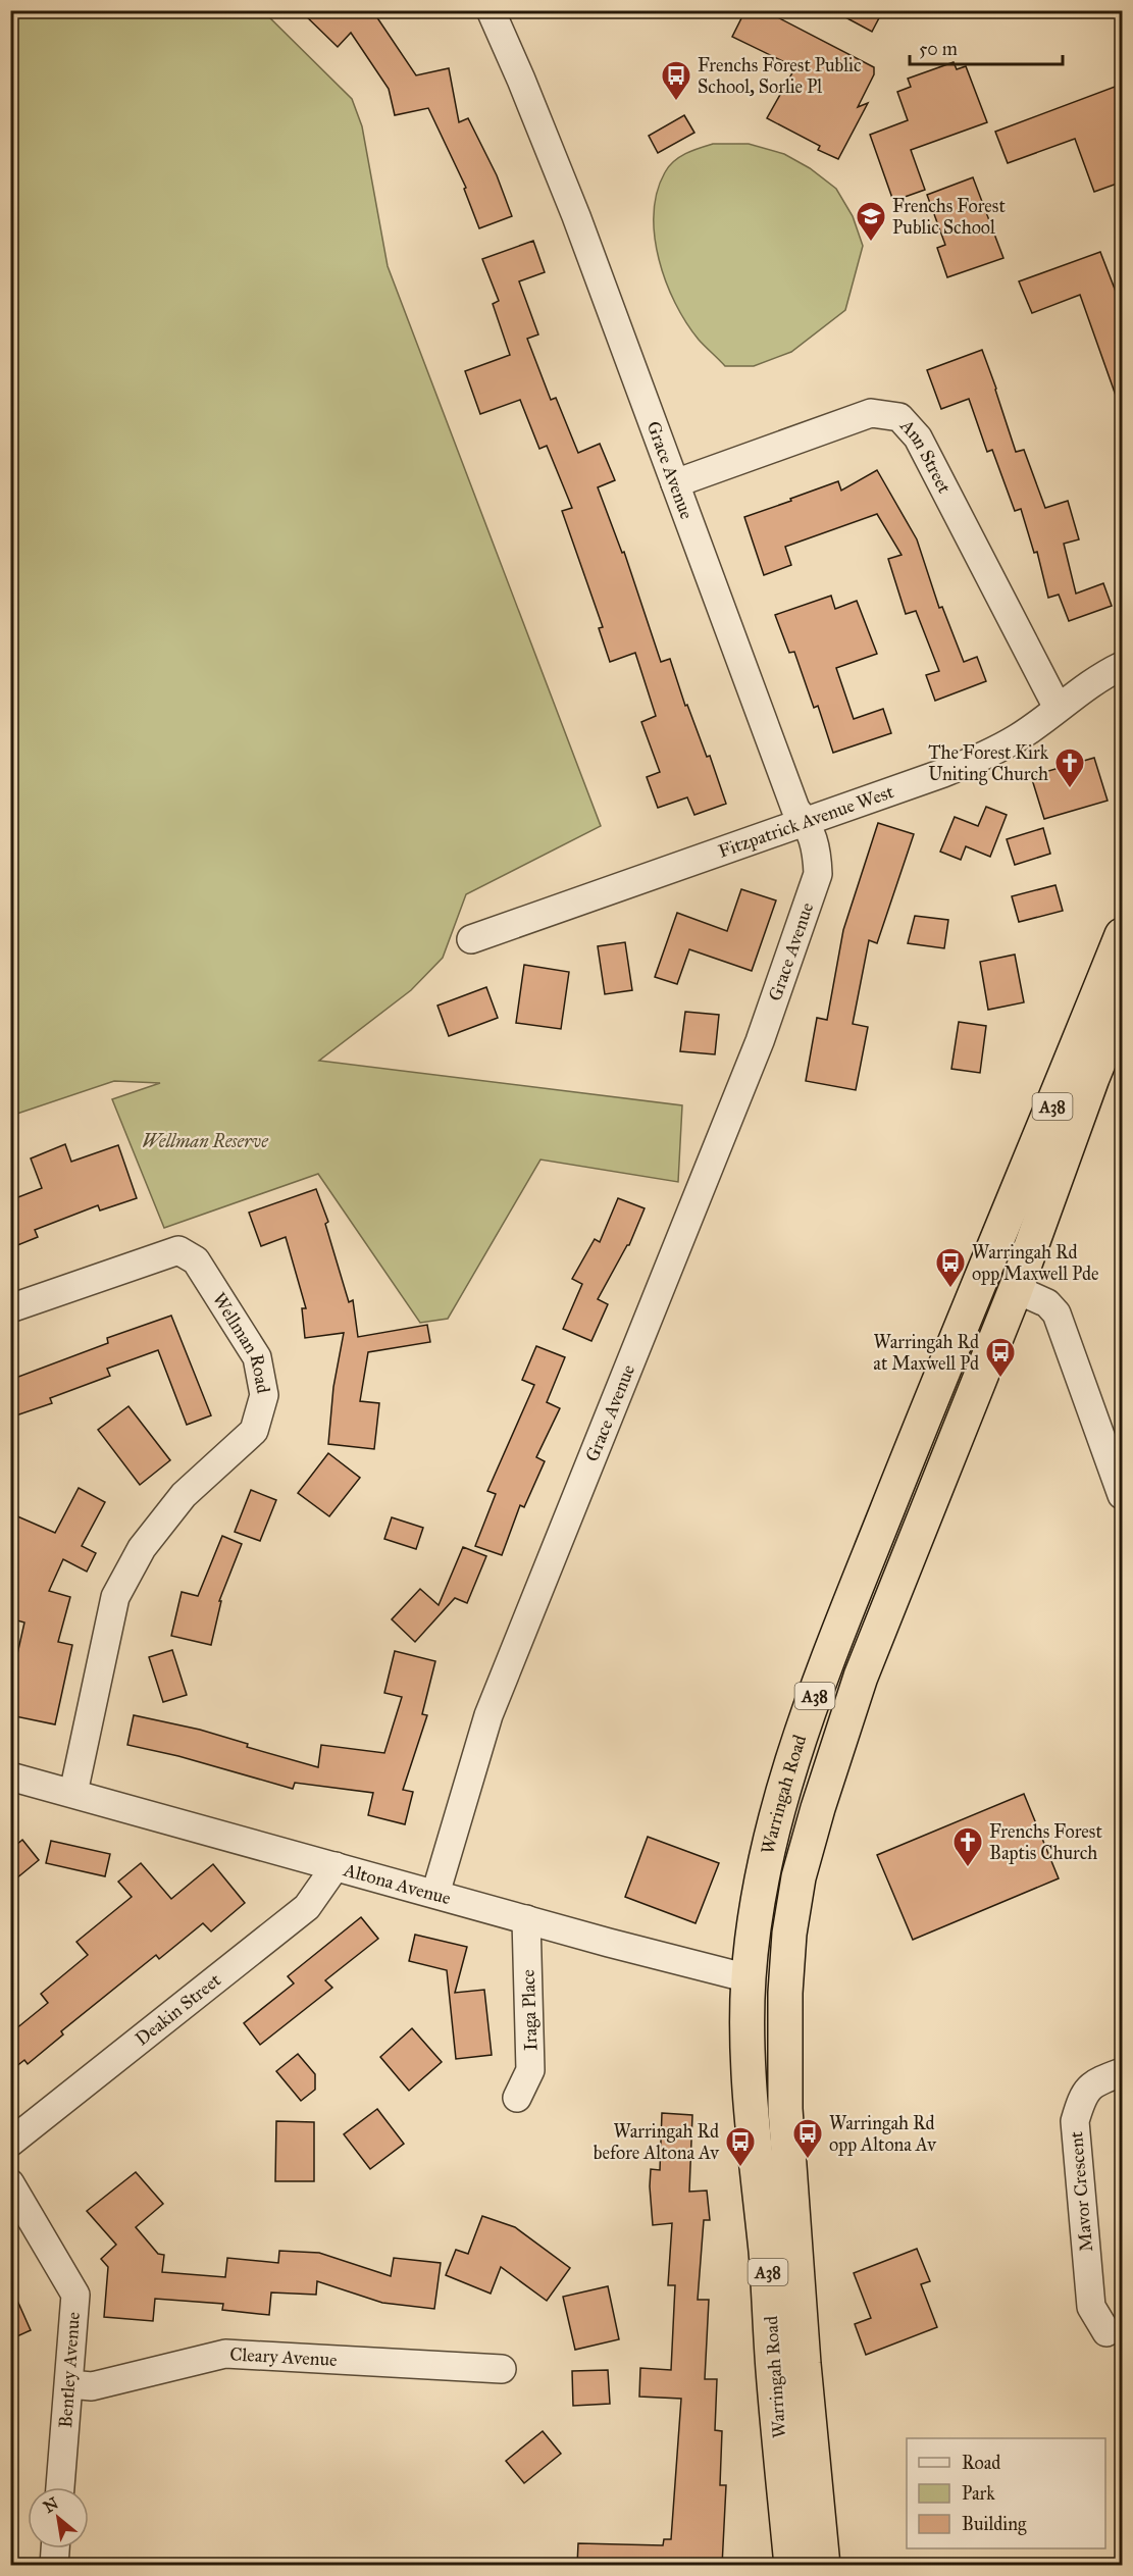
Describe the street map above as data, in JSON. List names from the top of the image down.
{
  "streets": {
    "highway": ["A38", "Warringah Road", "Altona Avenue"],
    "street": [
      "Ann Street",
      "Grace Avenue",
      "Fitzpatrick Avenue West",
      "Wellman Road",
      "Deakin Street",
      "Iraga Place",
      "Mavor Crescent",
      "Cleary Avenue",
      "Bentley Avenue"
    ]
  },
  "crossings": [
    ["Ann Street", "Grace Avenue"],
    ["Ann Street", "Fitzpatrick Avenue West"],
    ["Grace Avenue", "Fitzpatrick Avenue West"],
    ["Grace Avenue", "Altona Avenue"],
    ["Wellman Road", "Altona Avenue"],
    ["Warringah Road", "Altona Avenue"],
    ["Altona Avenue", "Deakin Street"],
    ["Altona Avenue", "Iraga Place"],
    ["Cleary Avenue", "Bentley Avenue"]
  ],
  "parks": ["Wellman Reserve"],
  "places": {
    "bus stop": [
      "Frenchs Forest Public School, Sorlie Pl",
      "Warringah Rd opp Maxwell Pde",
      "Warringah Rd at Maxwell Pd",
      "Warringah Rd opp Altona Av",
      "Warringah Rd before Altona Av"
    ],
    "school or university": ["Frenchs Forest Public School"],
    "church": ["The Forest Kirk Uniting Church", "Frenchs Forest Baptis Church"]
  },
  "legend": ["Road", "Park", "Building"],
  "scale_bar": "50 m",
  "north": "top left"
}
